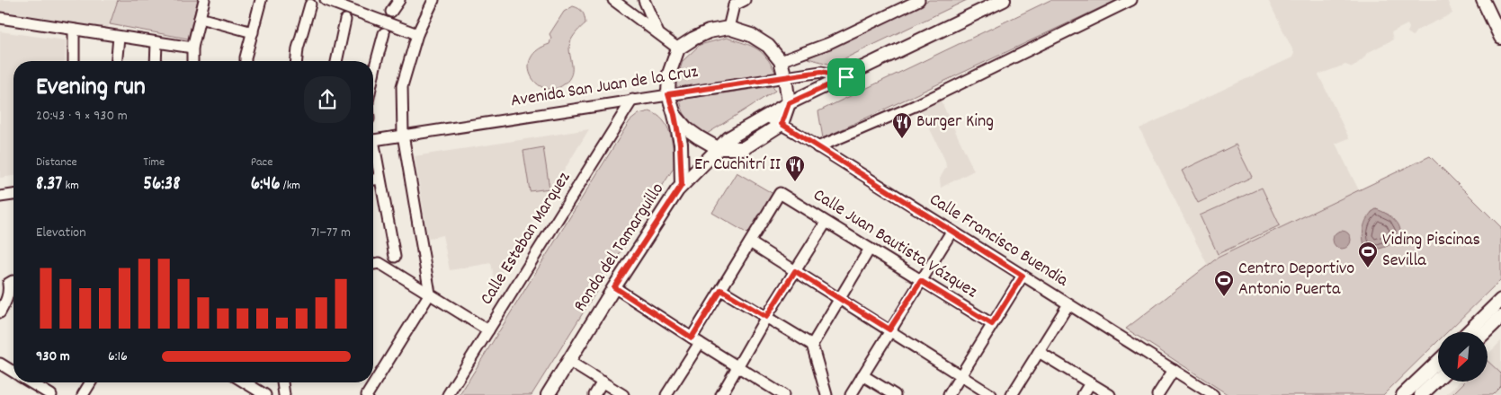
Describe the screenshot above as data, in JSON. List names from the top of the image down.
{
  "streets": {
    "main road": ["Ronda del Tamarguillo"],
    "street": [
      "Avenida San Juan de la Cruz",
      "Calle Esteban Marquez",
      "Calle Francisco Buendia",
      "Calle Juan Bautista Vázquez"
    ]
  },
  "crossings": [
    ["Avenida San Juan de la Cruz", "Calle Esteban Marquez"],
    ["Avenida San Juan de la Cruz", "Ronda del Tamarguillo"],
    ["Calle Francisco Buendia", "Ronda del Tamarguillo"]
  ],
  "places": {
    "restaurant": ["Burger King", "Er Cuchitrí II"],
    "sports": ["Viding Piscinas Sevilla", "Centro Deportivo Antonio Puerta"]
  },
  "north": "bottom left",
  "page": {
    "heading": ["Evening run", "20:43 · 9 × 930 m"],
    "stats": [
      ["Distance", "8.37 km"],
      ["Time", "56:38"],
      ["Pace", "6:46 /km"]
    ],
    "chart": ["Elevation", "71–77 m"],
    "list": [
      {
        "name": "930 m",
        "note": "6:16"
      }
    ]
  }
}
